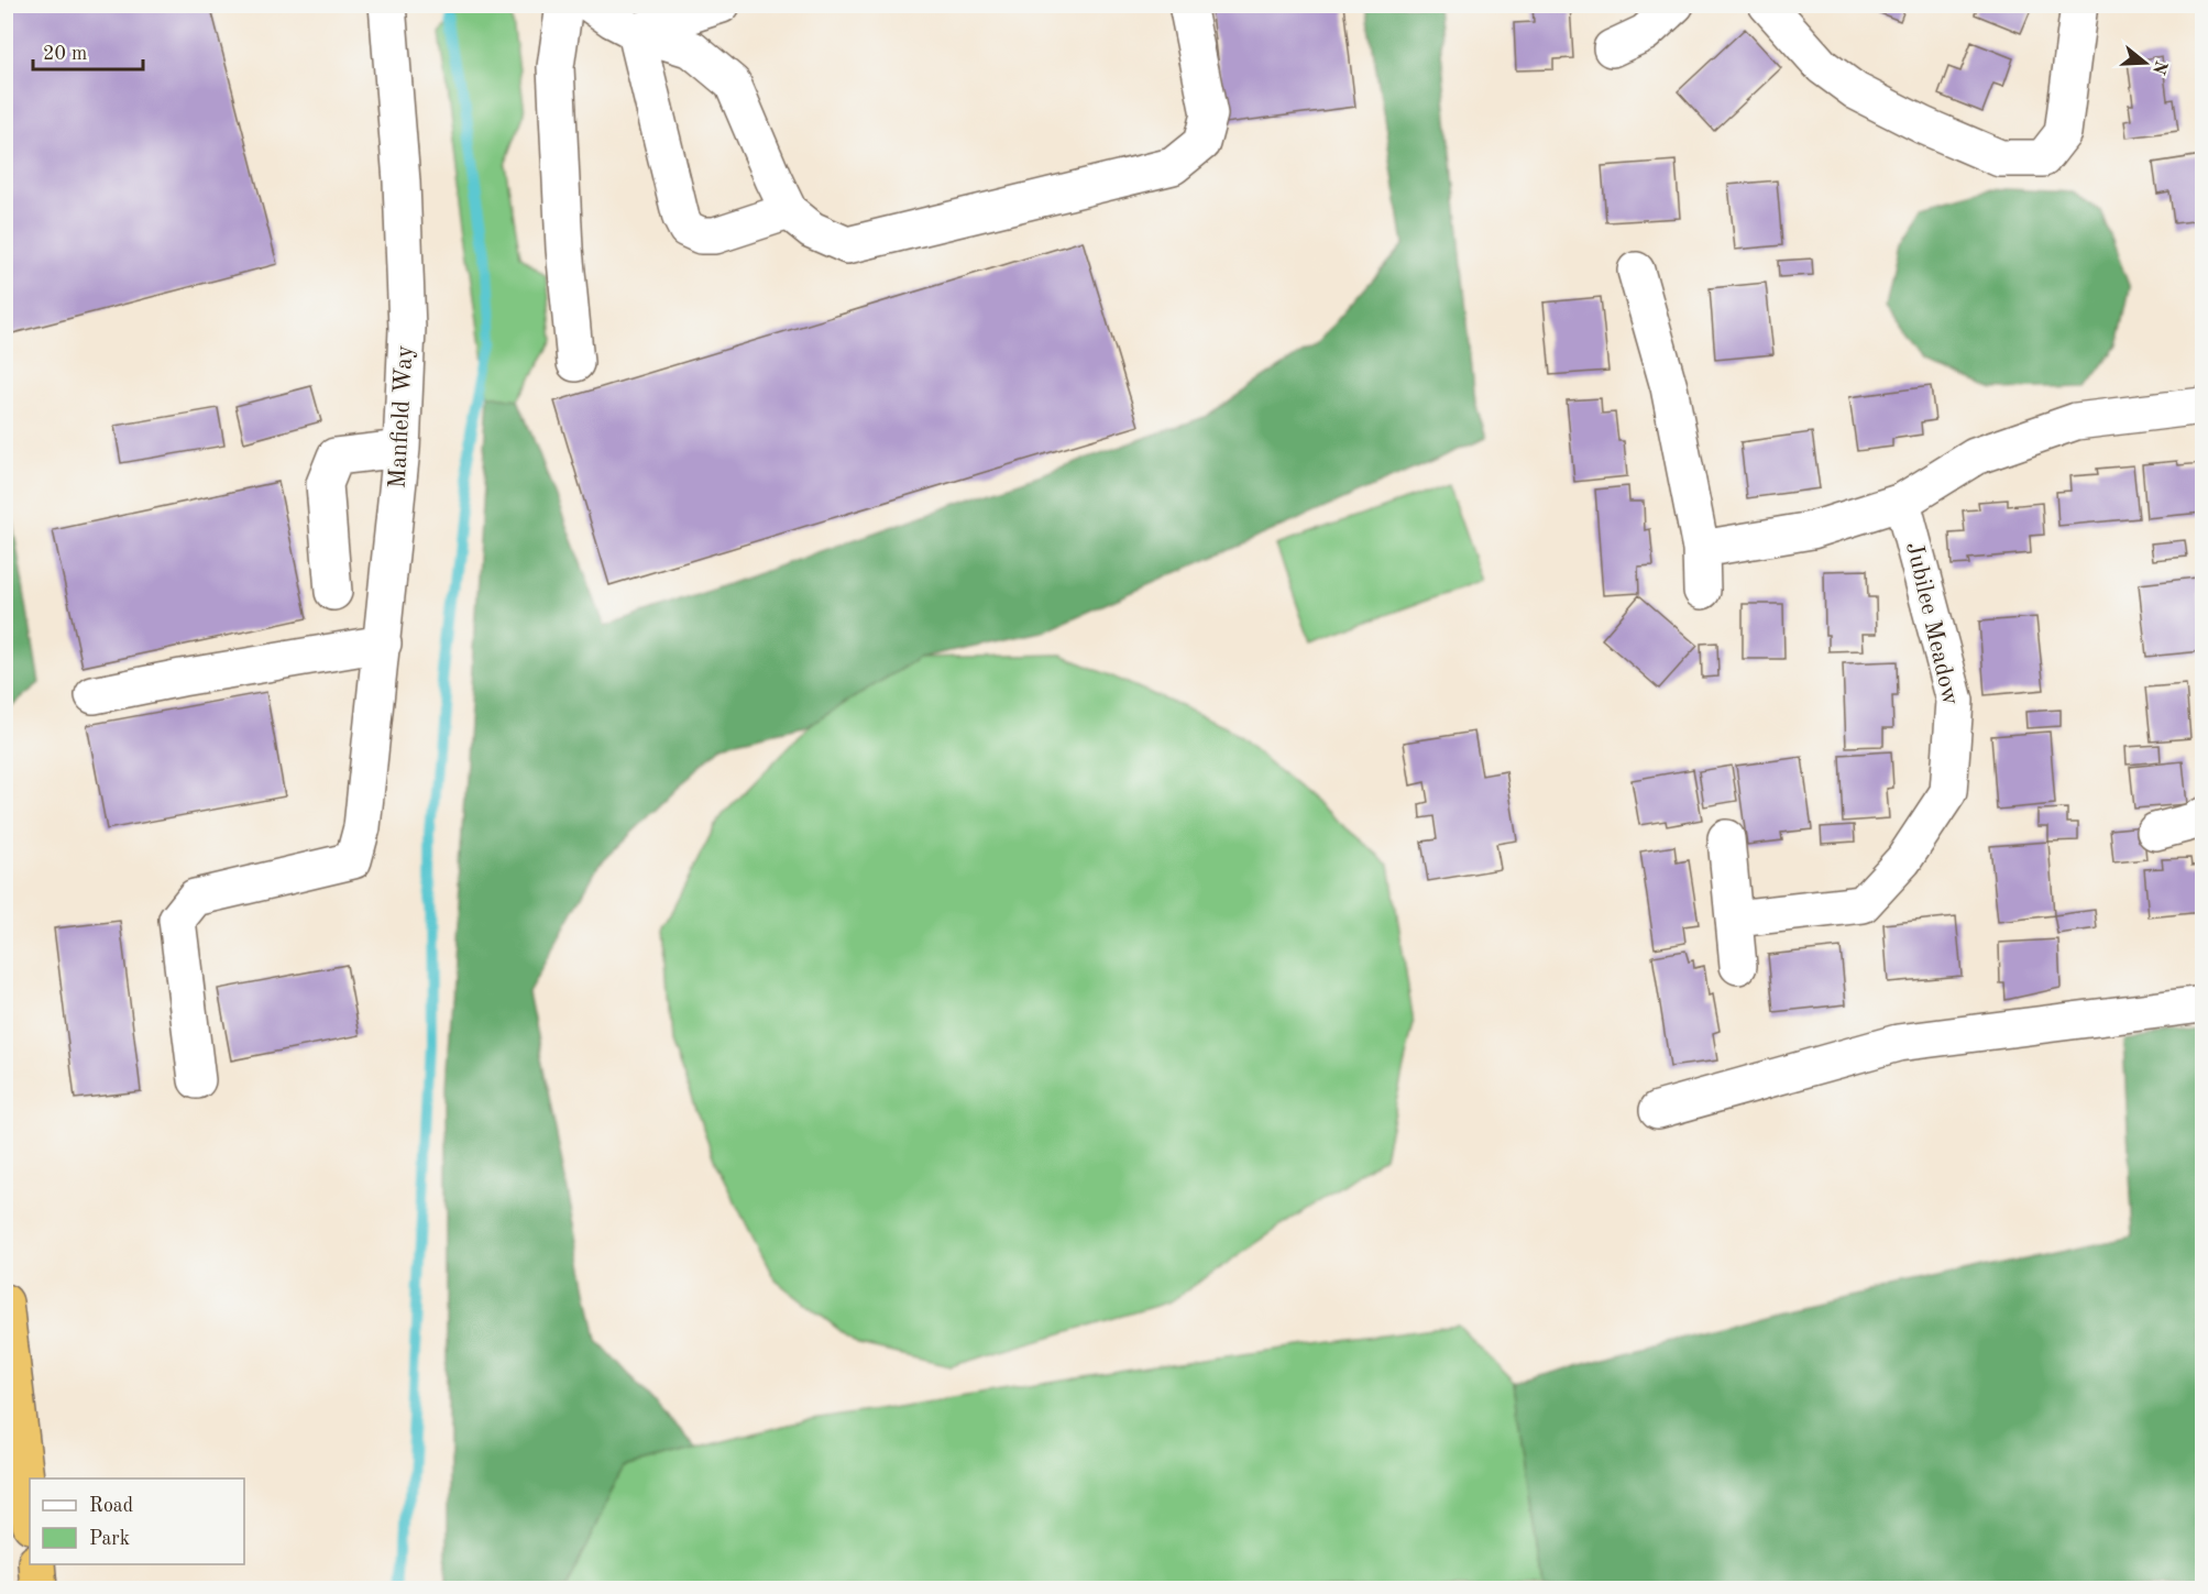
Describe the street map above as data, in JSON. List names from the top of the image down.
{
  "streets": {
    "street": ["Manfield Way", "Jubilee Meadow"]
  },
  "legend": ["Road", "Park"],
  "scale_bar": "20 m",
  "north": "right"
}
